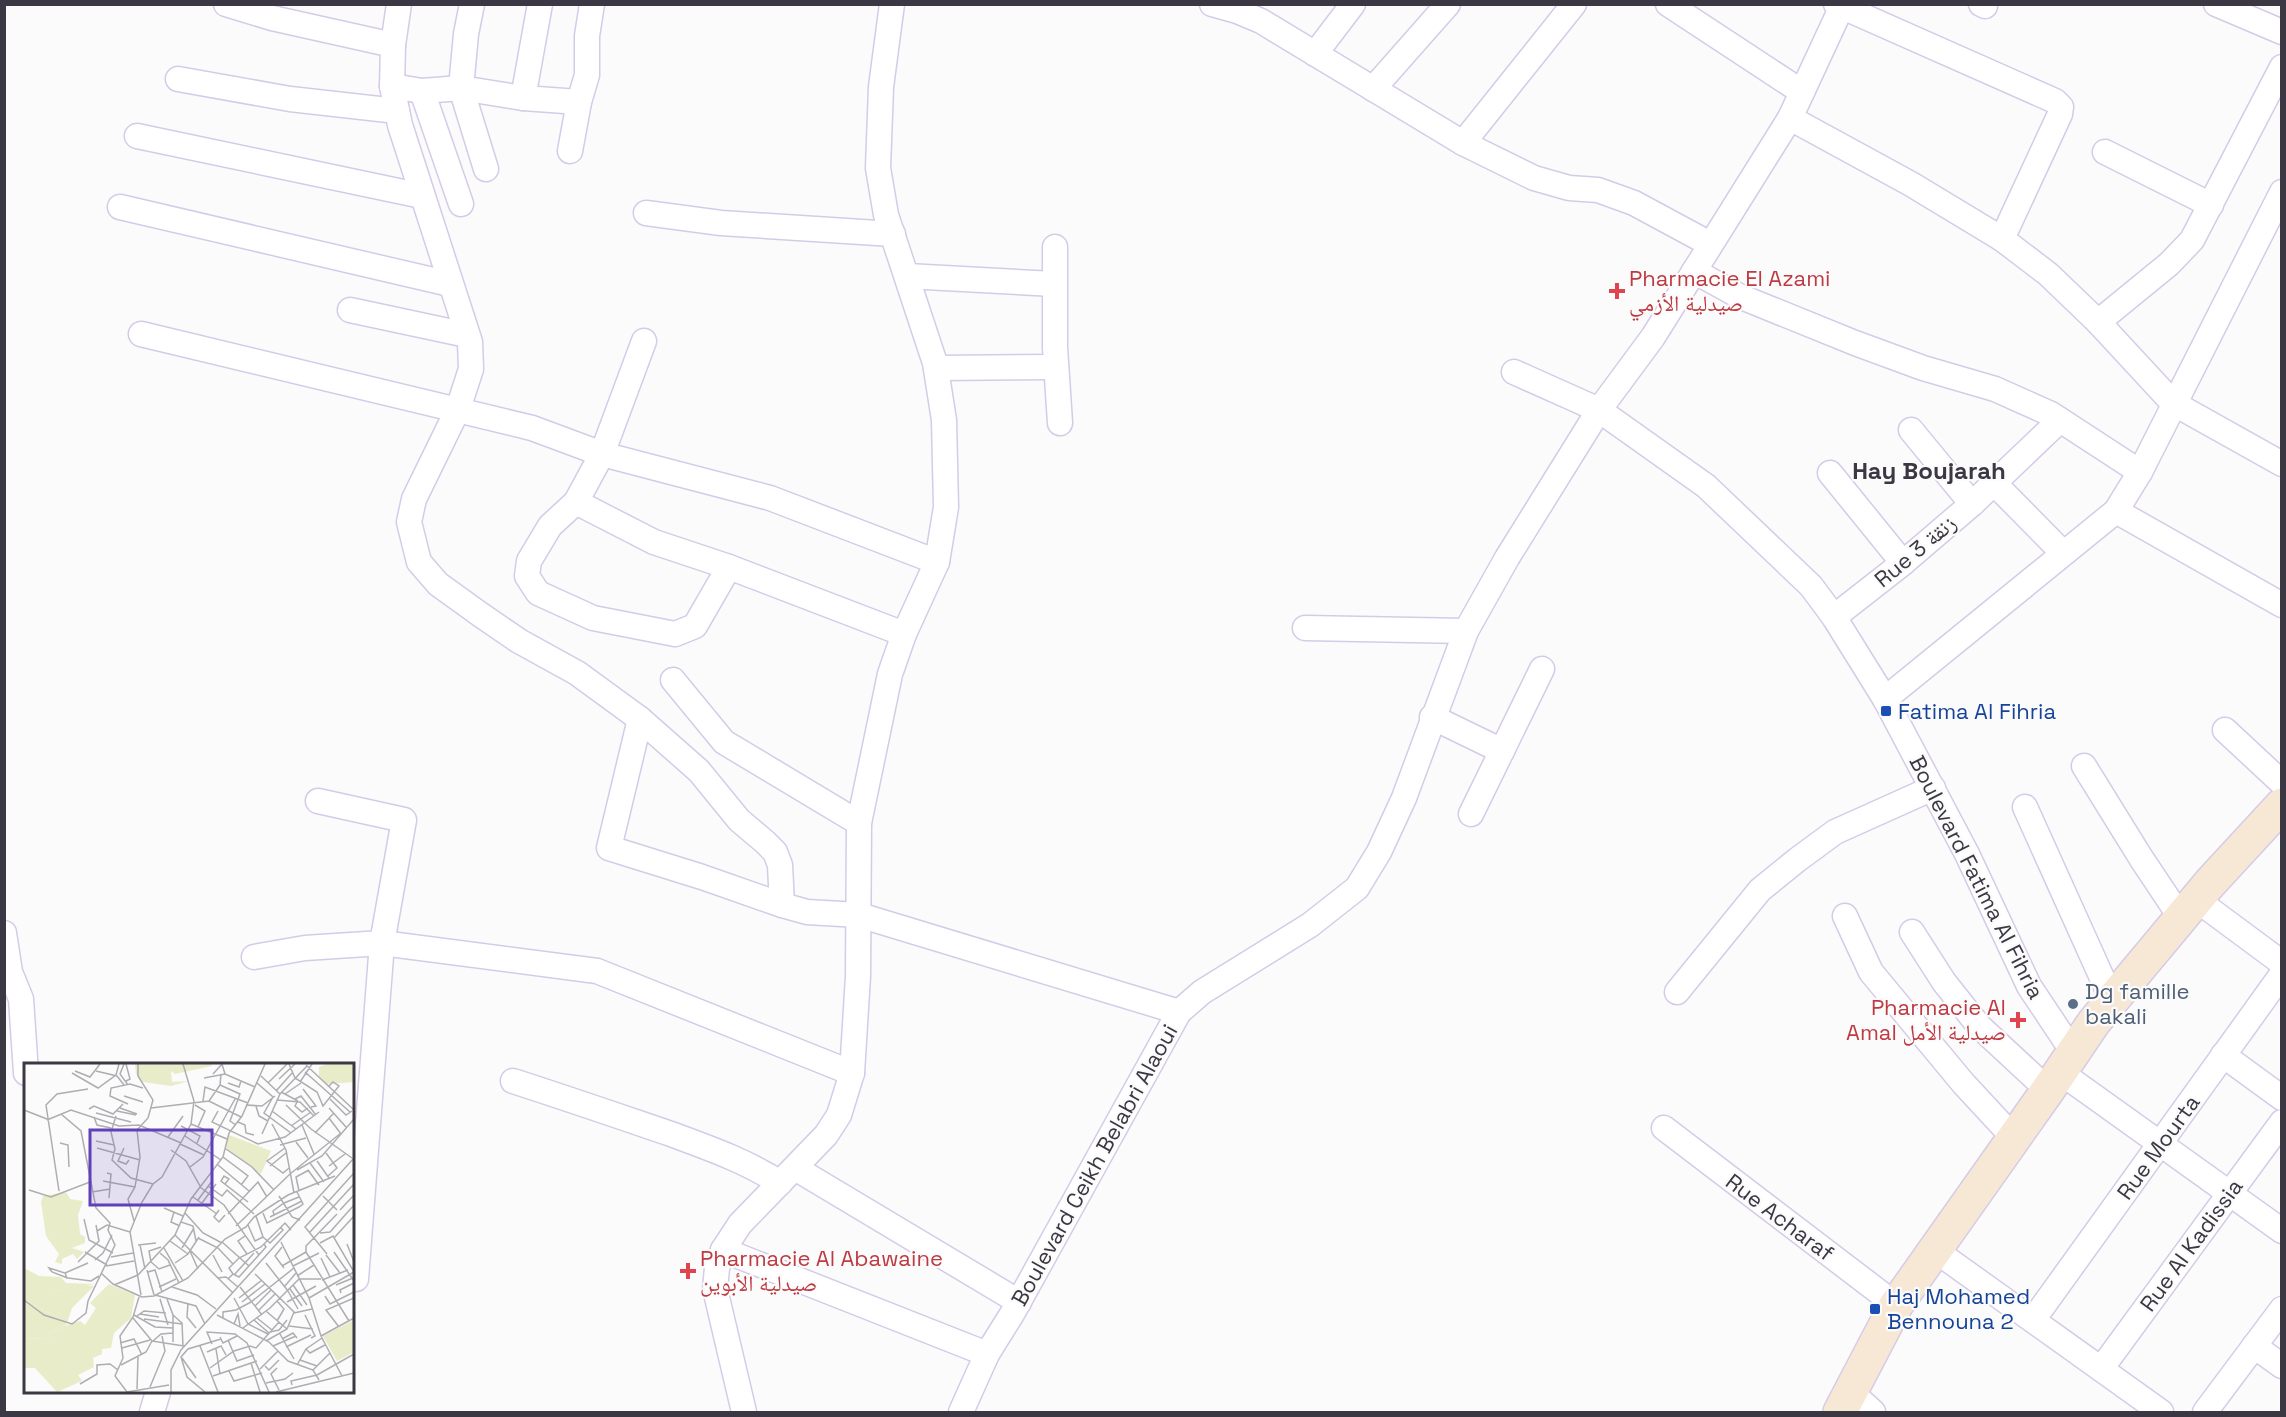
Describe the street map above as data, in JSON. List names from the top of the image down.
{
  "streets": {
    "street": [
      "Rue 3 زنقة",
      "Boulevard Fatima Al Fihria",
      "Rue Mourta",
      "Boulevard Ceikh Belabri Alaoui",
      "Rue Acharaf",
      "Rue Al Kadissia"
    ]
  },
  "crossings": [
    ["Rue 3 زنقة", "Boulevard Fatima Al Fihria"],
    ["Boulevard Fatima Al Fihria", "Boulevard Ceikh Belabri Alaoui"]
  ],
  "districts": ["Hay Boujarah"],
  "places": {
    "health": ["Pharmacie El Azami صيدلية الأزمي", "Pharmacie Al Amal صيدلية الأمل", "Pharmacie Al Abawaine صيدلية الأبوين"],
    "transit": ["Fatima Al Fihria", "Haj Mohamed Bennouna 2"],
    "other": ["Dg famille bakali"]
  }
}
